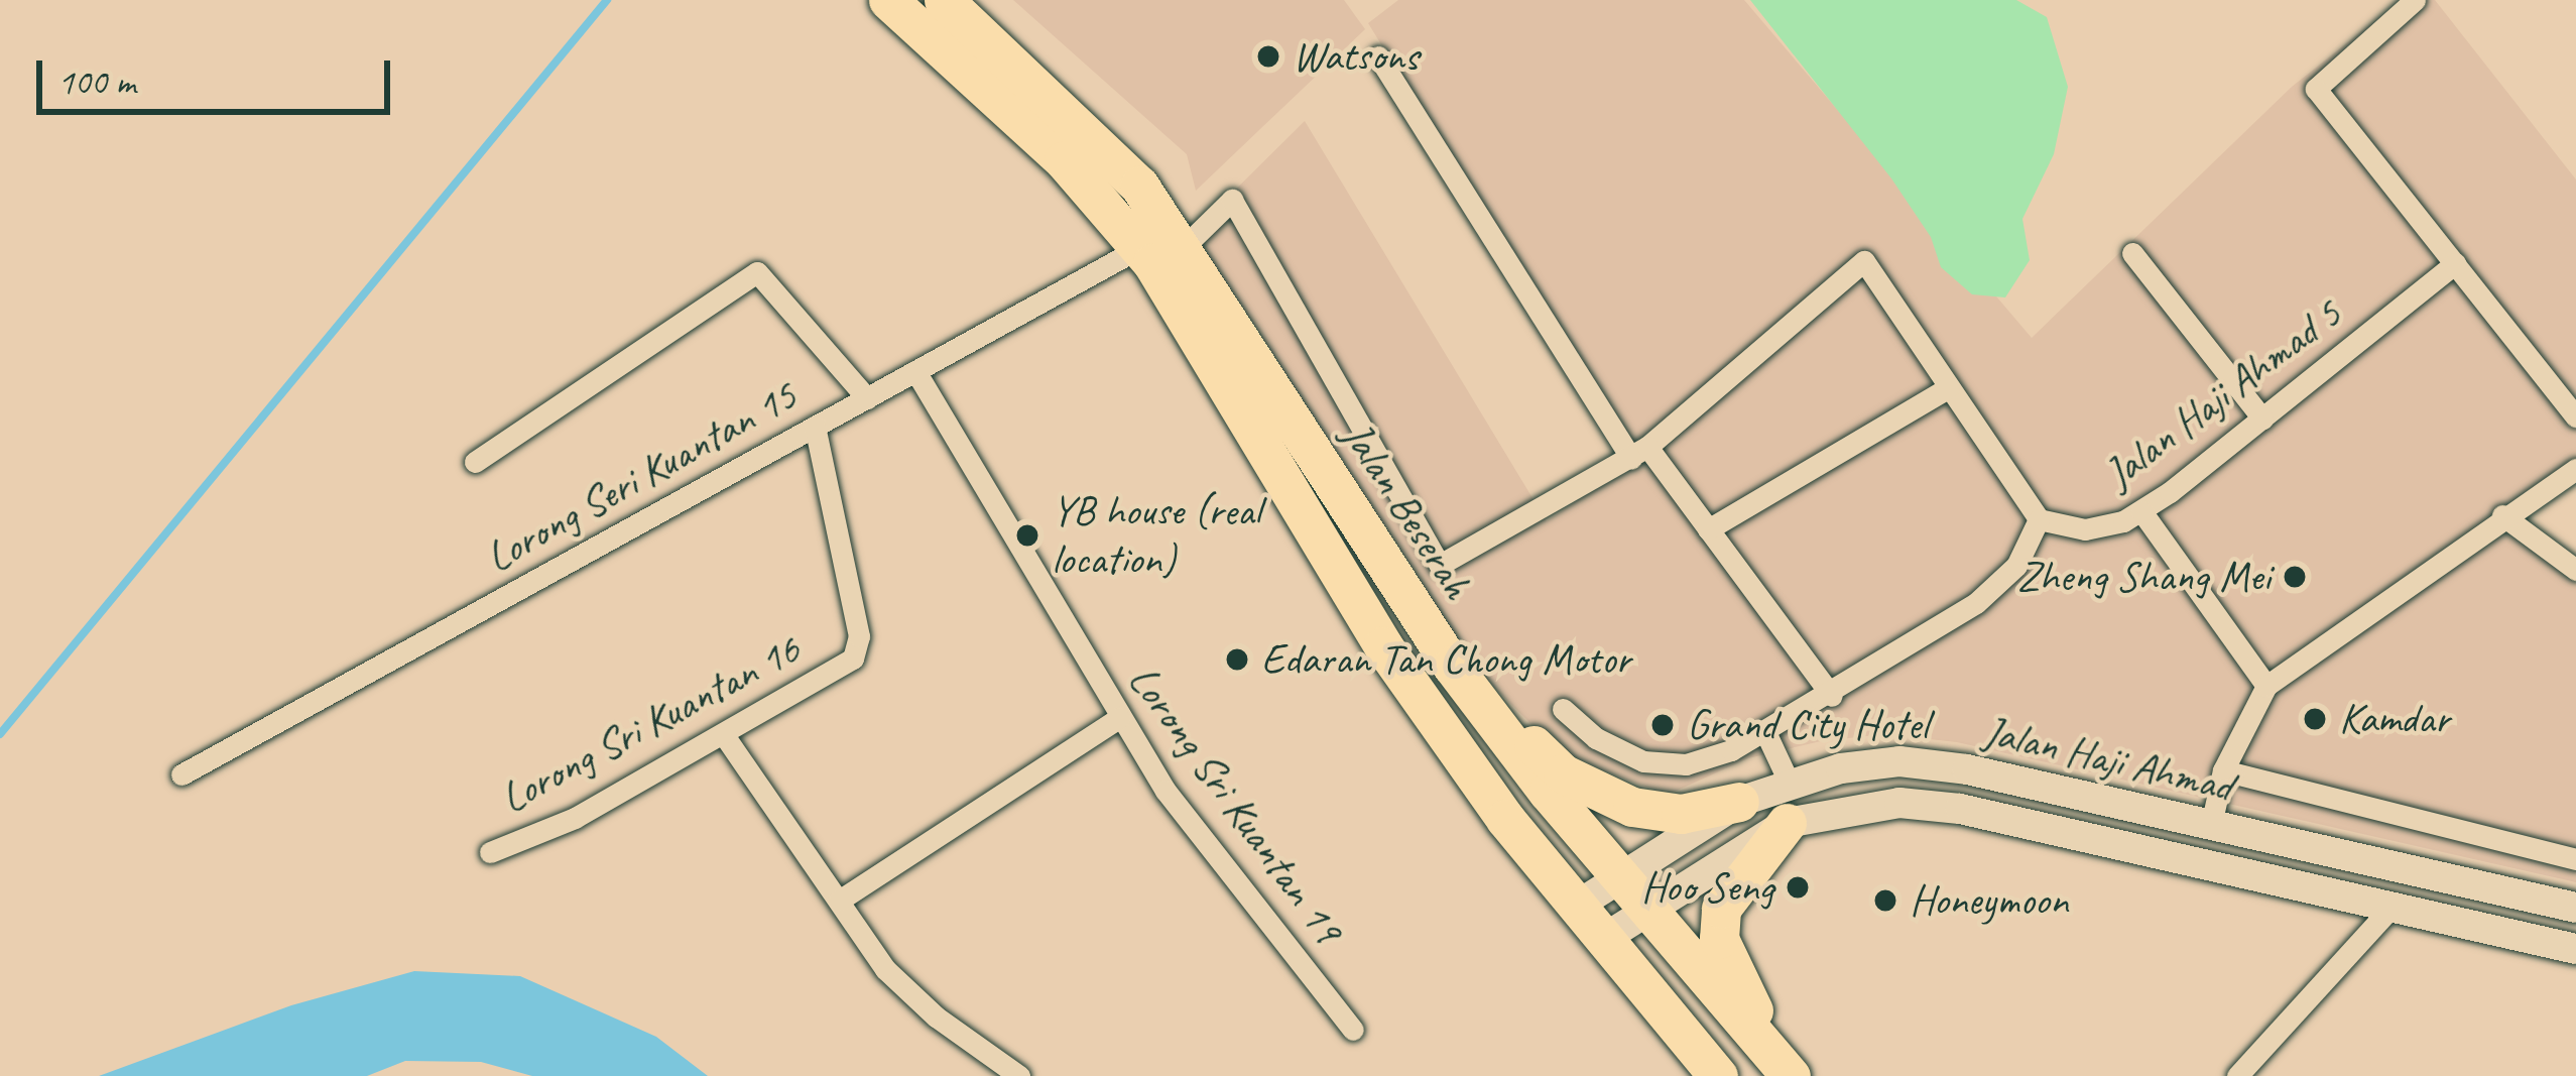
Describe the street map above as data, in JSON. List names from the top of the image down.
{
  "streets": {
    "highway": ["Jalan Beserah"],
    "street": [
      "Jalan Haji Ahmad 5",
      "Lorong Seri Kuantan 15",
      "Lorong Sri Kuantan 16",
      "Jalan Haji Ahmad",
      "Lorong Sri Kuantan 19"
    ]
  },
  "crossings": [
    ["Lorong Seri Kuantan 15", "Jalan Beserah"],
    ["Lorong Seri Kuantan 15", "Lorong Sri Kuantan 16"],
    ["Lorong Seri Kuantan 15", "Lorong Sri Kuantan 19"],
    ["Jalan Beserah", "Jalan Haji Ahmad"]
  ],
  "places": [
    "Watsons",
    "YB house (real location)",
    "Zheng Shang Mei",
    "Edaran Tan Chong Motor",
    "Kamdar",
    "Grand City Hotel",
    "Hoo Seng",
    "Honeymoon"
  ],
  "scale_bar": "100 m"
}
